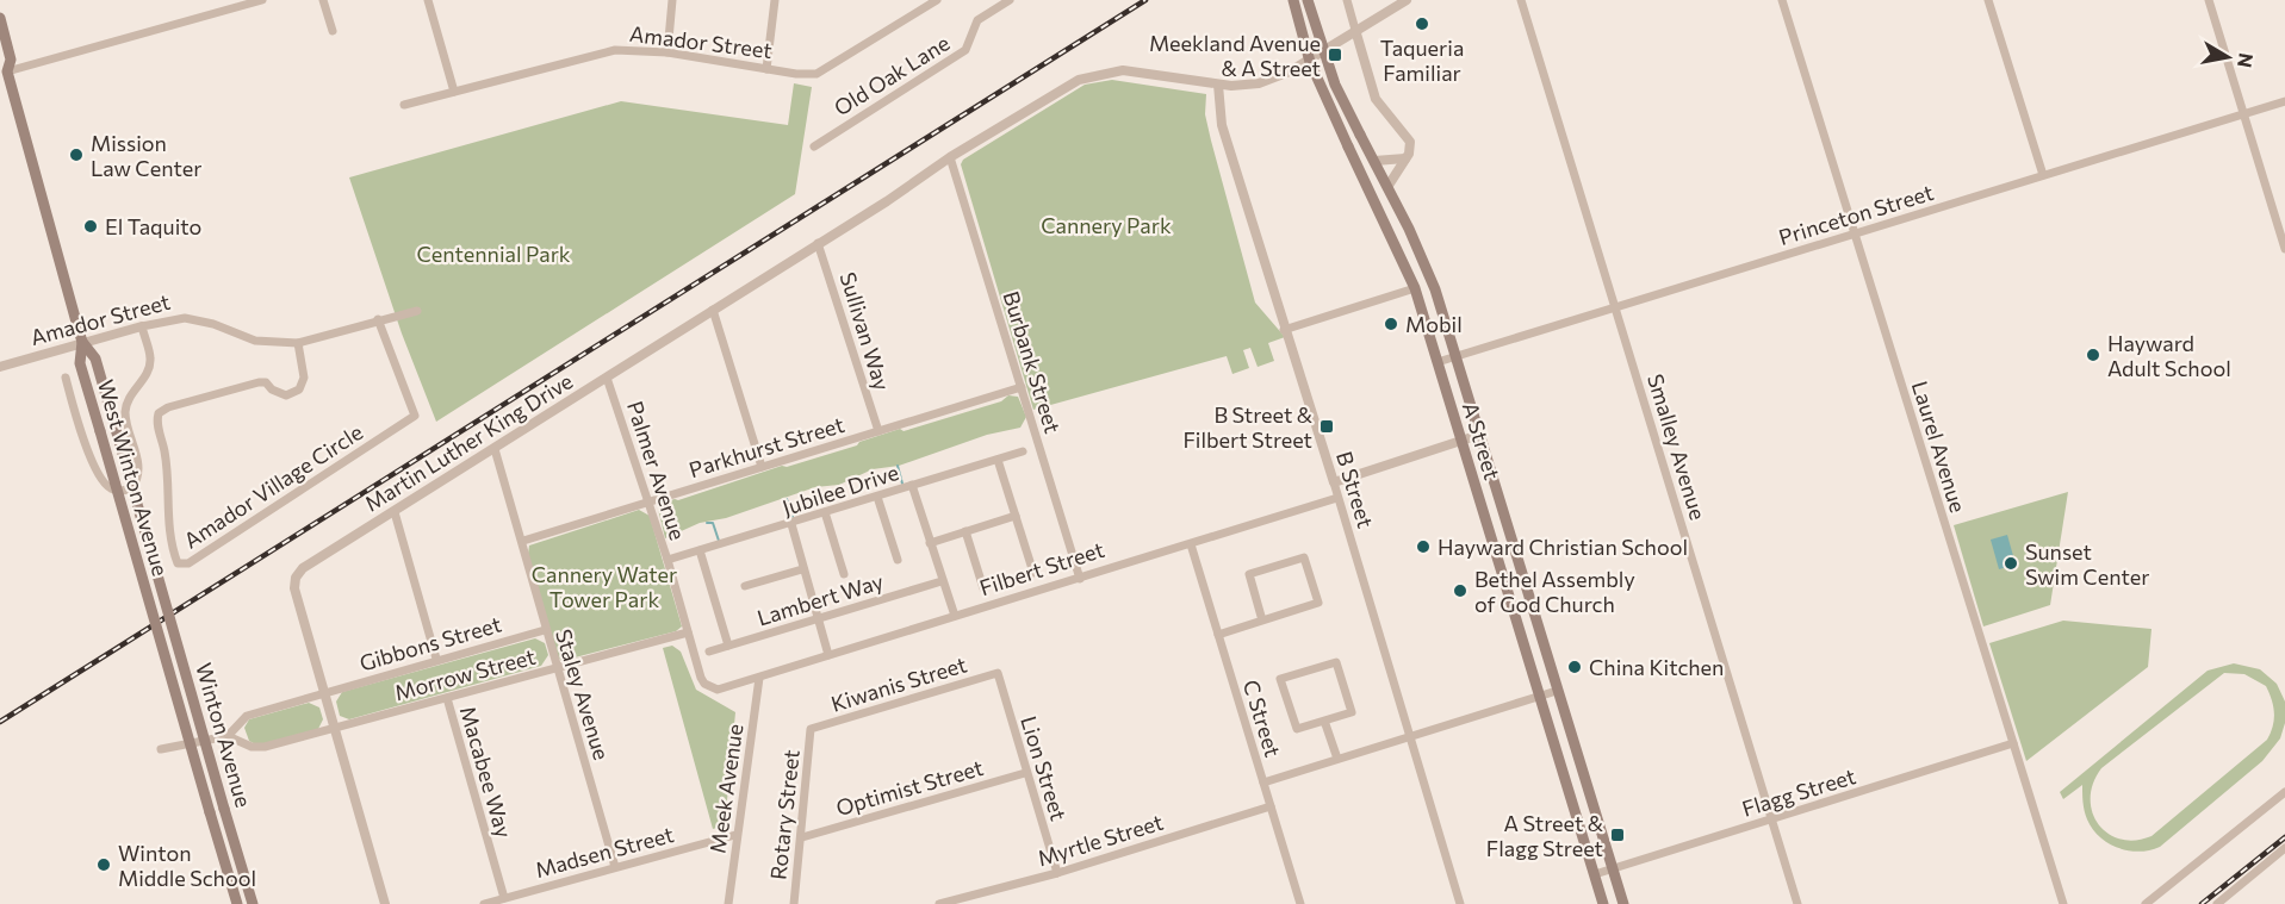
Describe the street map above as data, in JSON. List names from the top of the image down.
{
  "streets": {
    "main road": ["A Street", "West Winton Avenue", "Winton Avenue"],
    "street": [
      "Amador Street",
      "Old Oak Lane",
      "Princeton Street",
      "Sullivan Way",
      "Burbank Street",
      "Martin Luther King Drive",
      "Parkhurst Street",
      "Smalley Avenue",
      "Laurel Avenue",
      "Palmer Avenue",
      "Amador Village Circle",
      "Jubilee Drive",
      "B Street",
      "Filbert Street",
      "Lambert Way",
      "Gibbons Street",
      "Morrow Street",
      "Kiwanis Street",
      "Staley Avenue",
      "C Street",
      "Lion Street",
      "Macabee Way",
      "Optimist Street",
      "Meek Avenue",
      "Flagg Street",
      "Rotary Street",
      "Myrtle Street",
      "Madsen Street"
    ]
  },
  "crossings": [
    ["Amador Street", "West Winton Avenue"],
    ["Amador Street", "Amador Village Circle"],
    ["Princeton Street", "A Street"],
    ["Princeton Street", "Smalley Avenue"],
    ["Princeton Street", "Laurel Avenue"],
    ["Sullivan Way", "Martin Luther King Drive"],
    ["Sullivan Way", "Parkhurst Street"],
    ["Burbank Street", "Martin Luther King Drive"],
    ["Burbank Street", "Parkhurst Street"],
    ["Burbank Street", "Filbert Street"],
    ["A Street", "Flagg Street"],
    ["Martin Luther King Drive", "Palmer Avenue"],
    ["Martin Luther King Drive", "B Street"],
    ["Martin Luther King Drive", "Gibbons Street"],
    ["Martin Luther King Drive", "Morrow Street"],
    ["Martin Luther King Drive", "Staley Avenue"],
    ["Parkhurst Street", "Palmer Avenue"],
    ["Parkhurst Street", "Staley Avenue"],
    ["Smalley Avenue", "Flagg Street"],
    ["Laurel Avenue", "Flagg Street"],
    ["Palmer Avenue", "Jubilee Drive"],
    ["Palmer Avenue", "Filbert Street"],
    ["Palmer Avenue", "Morrow Street"],
    ["Palmer Avenue", "Meek Avenue"],
    ["West Winton Avenue", "Winton Avenue"],
    ["B Street", "Filbert Street"],
    ["Filbert Street", "C Street"],
    ["Filbert Street", "Meek Avenue"],
    ["Gibbons Street", "Morrow Street"],
    ["Gibbons Street", "Staley Avenue"],
    ["Morrow Street", "Staley Avenue"],
    ["Morrow Street", "Macabee Way"],
    ["Kiwanis Street", "Lion Street"],
    ["Kiwanis Street", "Rotary Street"],
    ["Staley Avenue", "Madsen Street"],
    ["C Street", "Myrtle Street"],
    ["Lion Street", "Optimist Street"],
    ["Lion Street", "Myrtle Street"],
    ["Macabee Way", "Madsen Street"],
    ["Optimist Street", "Rotary Street"],
    ["Meek Avenue", "Madsen Street"]
  ],
  "parks": ["Cannery Park", "Centennial Park", "Cannery Water Tower Park"],
  "places": {
    "other": [
      "Taqueria Familiar",
      "Mission Law Center",
      "El Taquito",
      "Mobil",
      "Hayward Adult School",
      "Hayward Christian School",
      "Sunset Swim Center",
      "Bethel Assembly of God Church",
      "China Kitchen",
      "Winton Middle School"
    ],
    "transit": ["Meekland Avenue & A Street", "B Street & Filbert Street", "A Street & Flagg Street"]
  },
  "north": "right"
}
